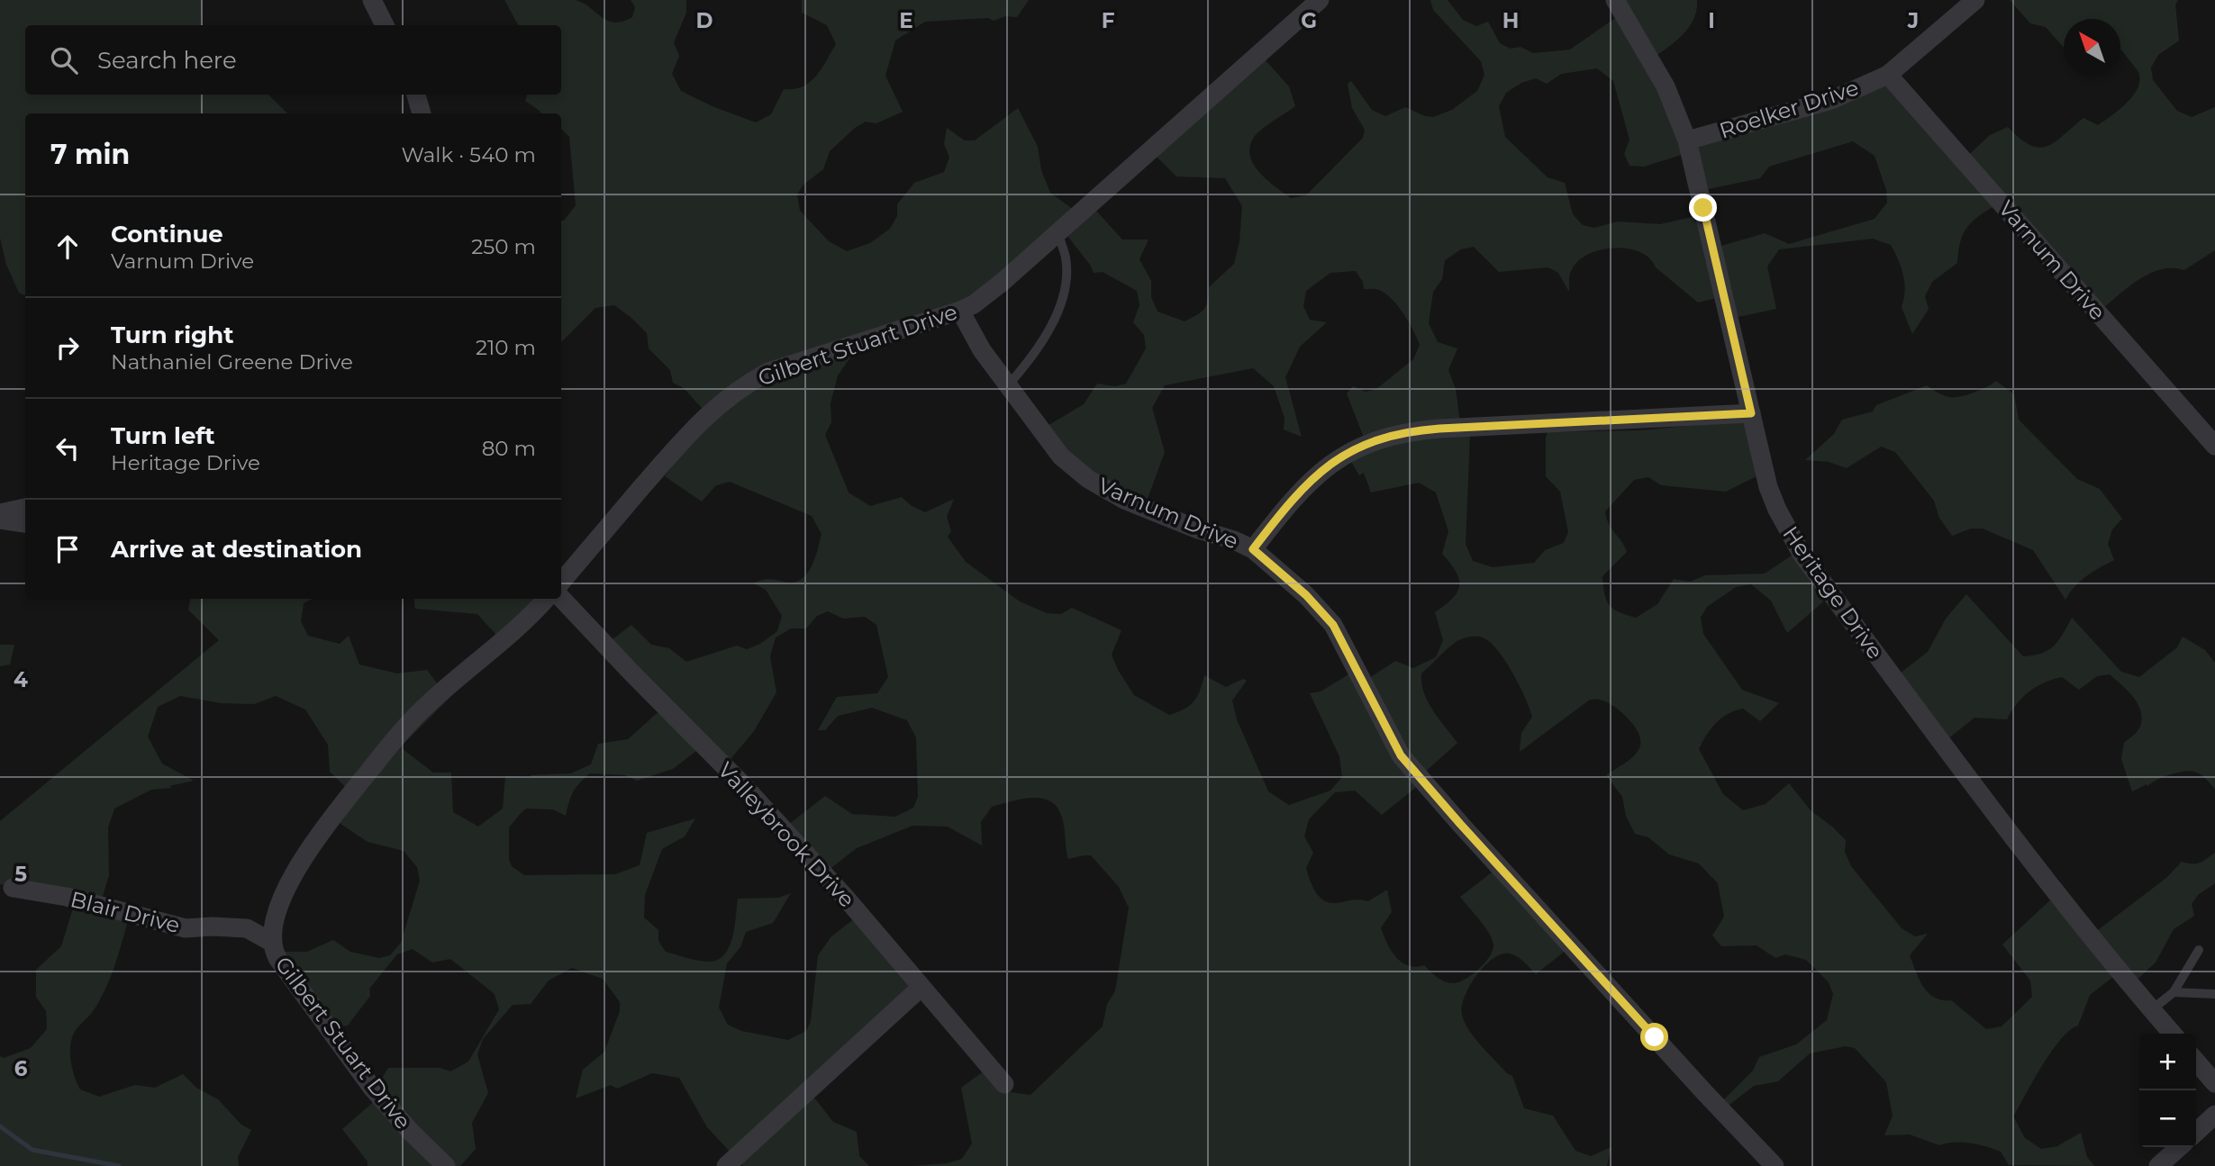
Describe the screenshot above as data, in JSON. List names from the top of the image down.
{
  "streets": {
    "street": [
      "Roelker Drive",
      "Varnum Drive",
      "Gilbert Stuart Drive",
      "Heritage Drive",
      "Valleybrook Drive",
      "Blair Drive"
    ]
  },
  "crossings": [
    ["Roelker Drive", "Varnum Drive"],
    ["Roelker Drive", "Heritage Drive"],
    ["Varnum Drive", "Gilbert Stuart Drive"],
    ["Gilbert Stuart Drive", "Blair Drive"]
  ],
  "north": "top left",
  "page": {
    "search": "Search here",
    "heading": ["7 min", "Walk · 540 m"],
    "list": [
      ["Continue", "Varnum Drive", "250 m"],
      ["Turn right", "Nathaniel Greene Drive", "210 m"],
      ["Turn left", "Heritage Drive", "80 m"],
      "Arrive at destination"
    ],
    "map_buttons": ["+", "−"]
  },
  "grid": {
    "columns": [
      "D",
      "E",
      "F",
      "G",
      "H",
      "I",
      "J"
    ],
    "rows": ["4", "5", "6"]
  }
}
